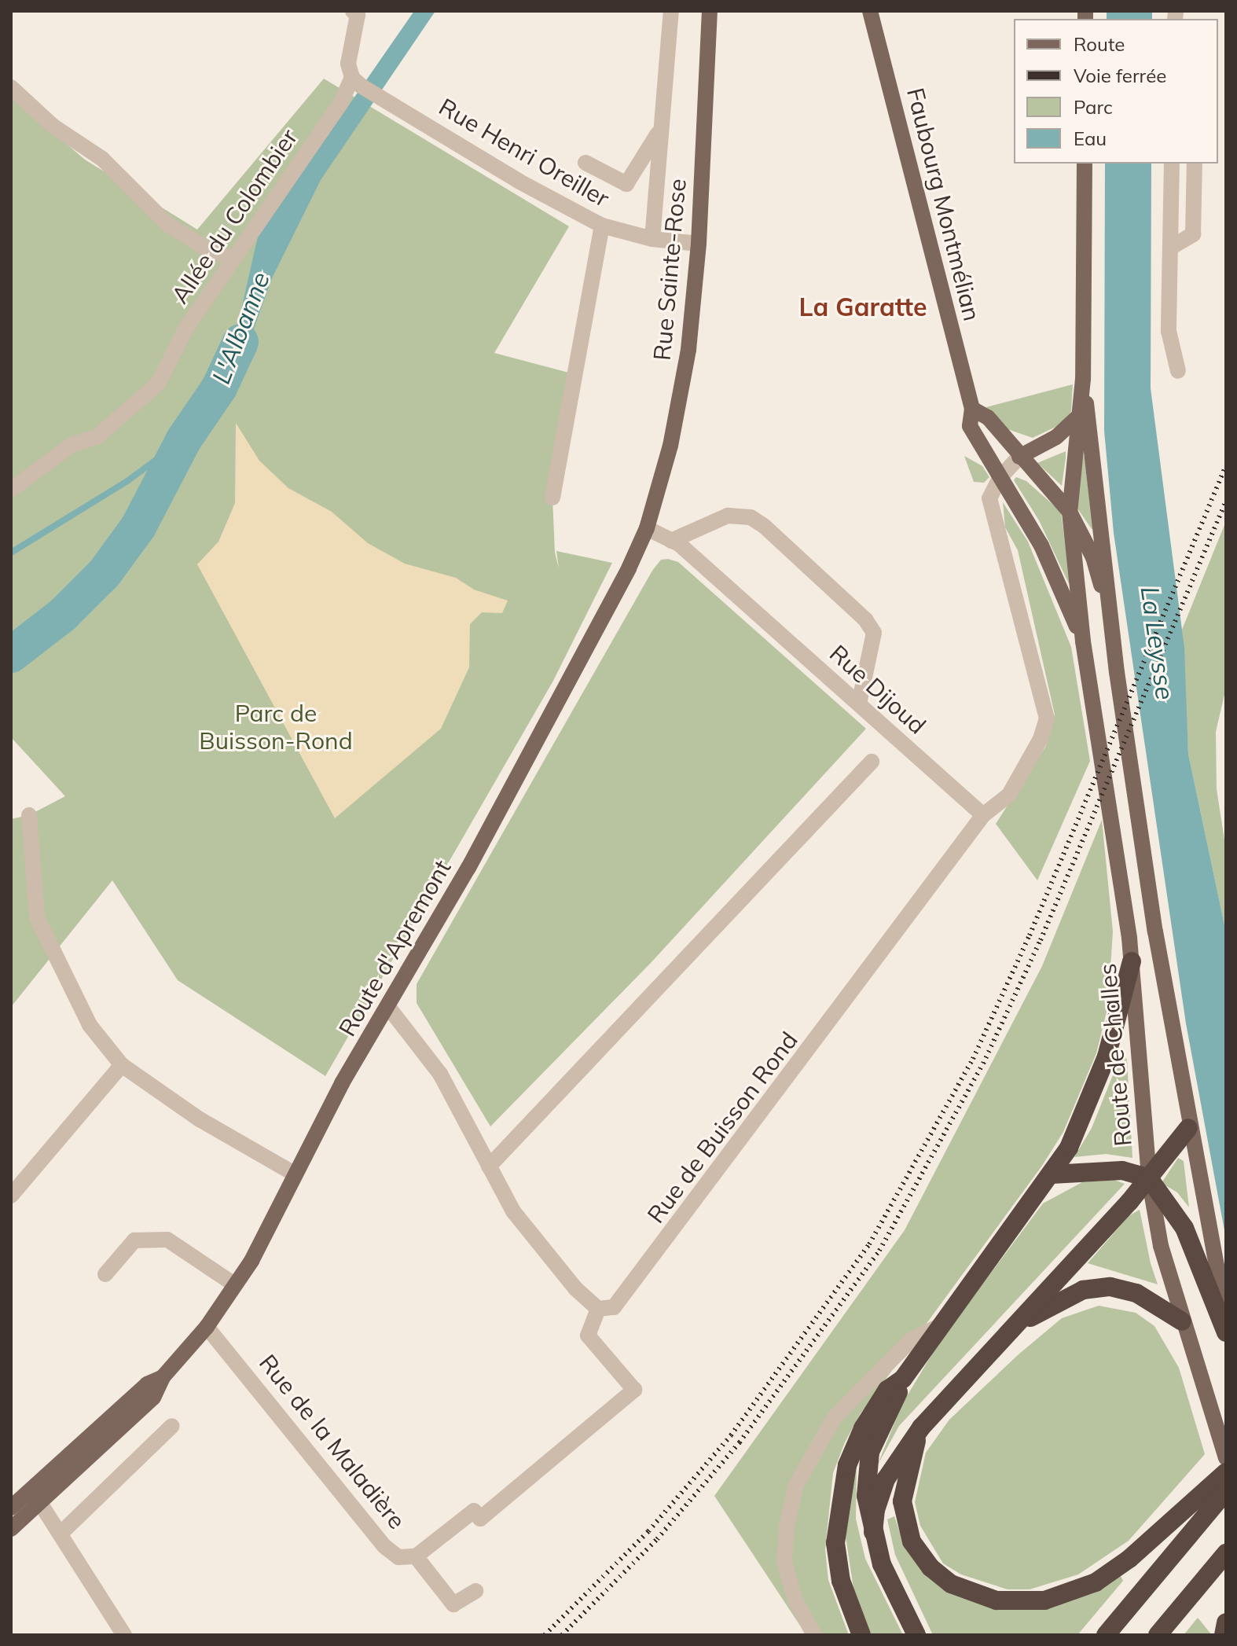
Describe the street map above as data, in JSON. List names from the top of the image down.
{
  "streets": {
    "main road": [
      "Faubourg Montmélian",
      "Rue Sainte-Rose",
      "Route d'Apremont",
      "Route de Challes"
    ],
    "street": [
      "Rue Henri Oreiller",
      "Allée du Colombier",
      "Rue Dijoud",
      "Rue de Buisson Rond",
      "Rue de la Maladière"
    ]
  },
  "crossings": [
    ["Rue Henri Oreiller", "Allée du Colombier"],
    ["Rue Henri Oreiller", "Rue Sainte-Rose"],
    ["Faubourg Montmélian", "Route de Challes"],
    ["Rue Sainte-Rose", "Rue Dijoud"],
    ["Rue Sainte-Rose", "Route d'Apremont"],
    ["Rue Dijoud", "Route d'Apremont"],
    ["Rue Dijoud", "Rue de Buisson Rond"],
    ["Route d'Apremont", "Rue de la Maladière"],
    ["Rue de Buisson Rond", "Rue de la Maladière"]
  ],
  "districts": ["La Garatte"],
  "water": ["L'Albanne", "La Leysse"],
  "parks": ["Parc de Buisson-Rond"],
  "legend": [
    "Route",
    "Voie ferrée",
    "Parc",
    "Eau"
  ]
}
